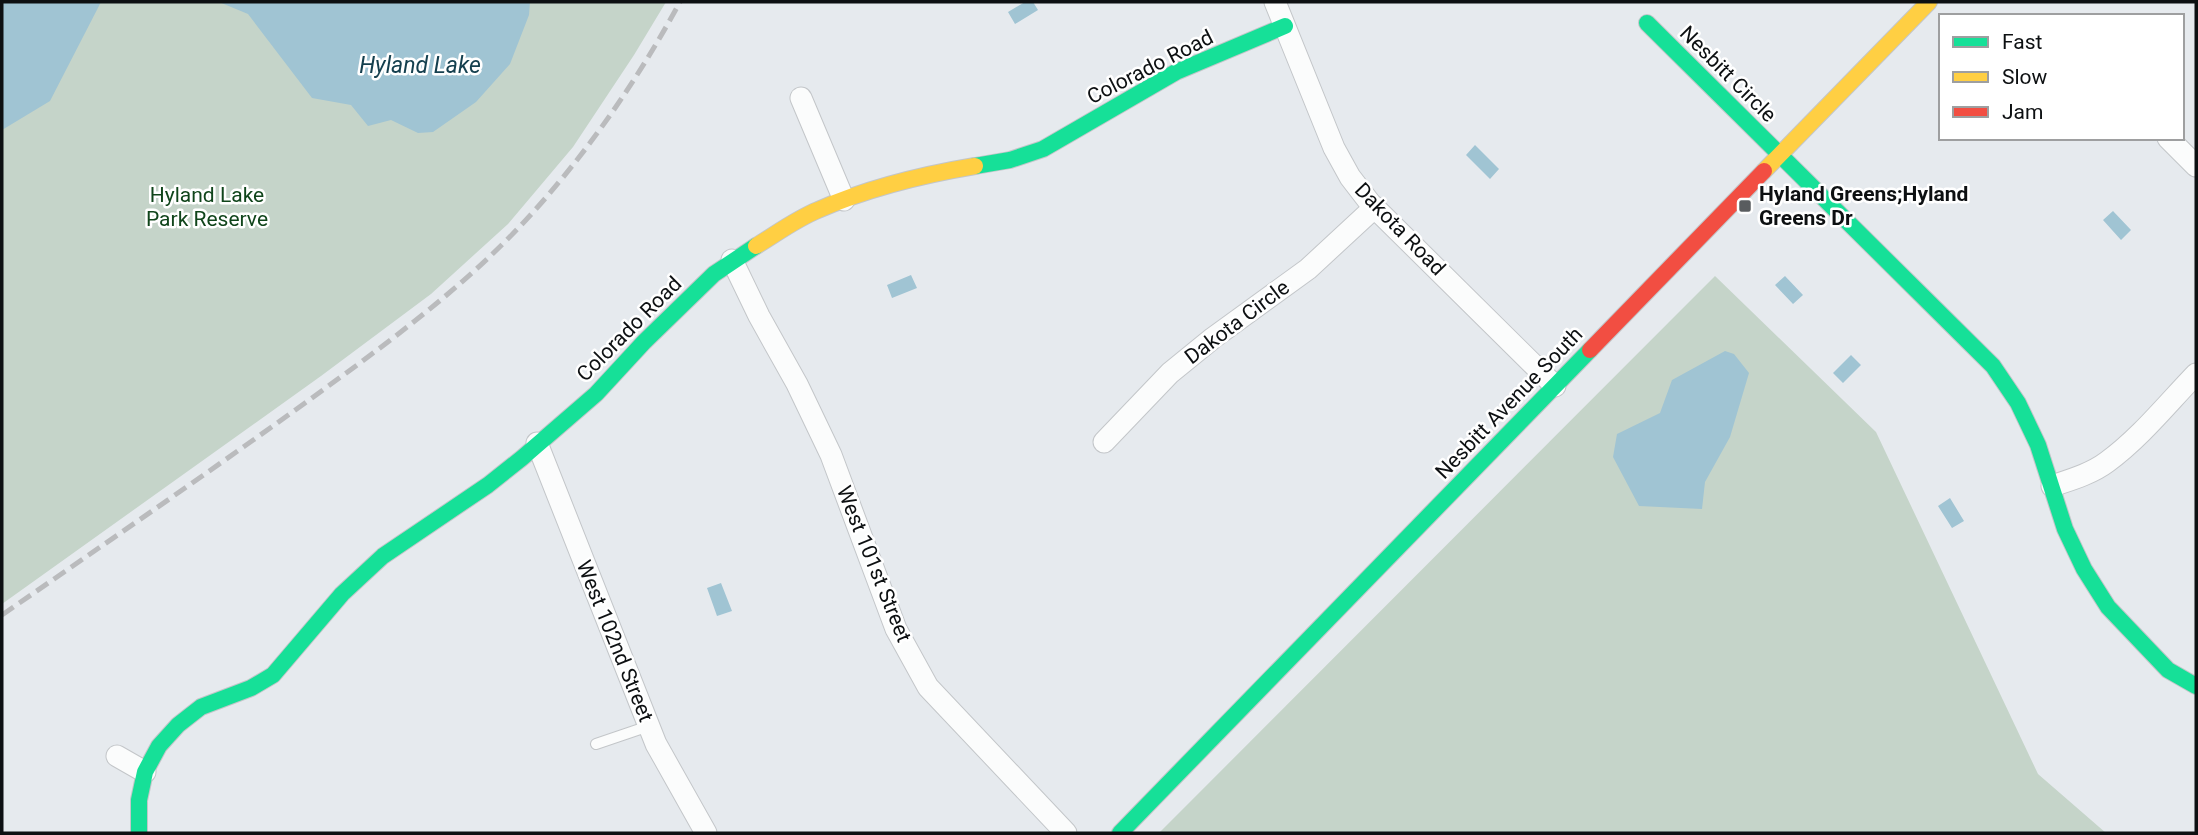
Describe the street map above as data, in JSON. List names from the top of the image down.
{
  "streets": {
    "street": [
      "Colorado Road",
      "Nesbitt Circle",
      "Dakota Road",
      "Dakota Circle",
      "Nesbitt Avenue South",
      "West 101st Street",
      "West 102nd Street"
    ]
  },
  "crossings": [
    ["Colorado Road", "Dakota Road"],
    ["Colorado Road", "West 101st Street"],
    ["Colorado Road", "West 102nd Street"],
    ["Nesbitt Circle", "Nesbitt Avenue South"],
    ["Dakota Road", "Dakota Circle"],
    ["Dakota Road", "Nesbitt Avenue South"]
  ],
  "water": ["Hyland Lake"],
  "parks": ["Hyland Lake Park Reserve"],
  "places": {
    "transit": ["Hyland Greens;Hyland Greens Dr"]
  },
  "legend": ["Fast", "Slow", "Jam"]
}
